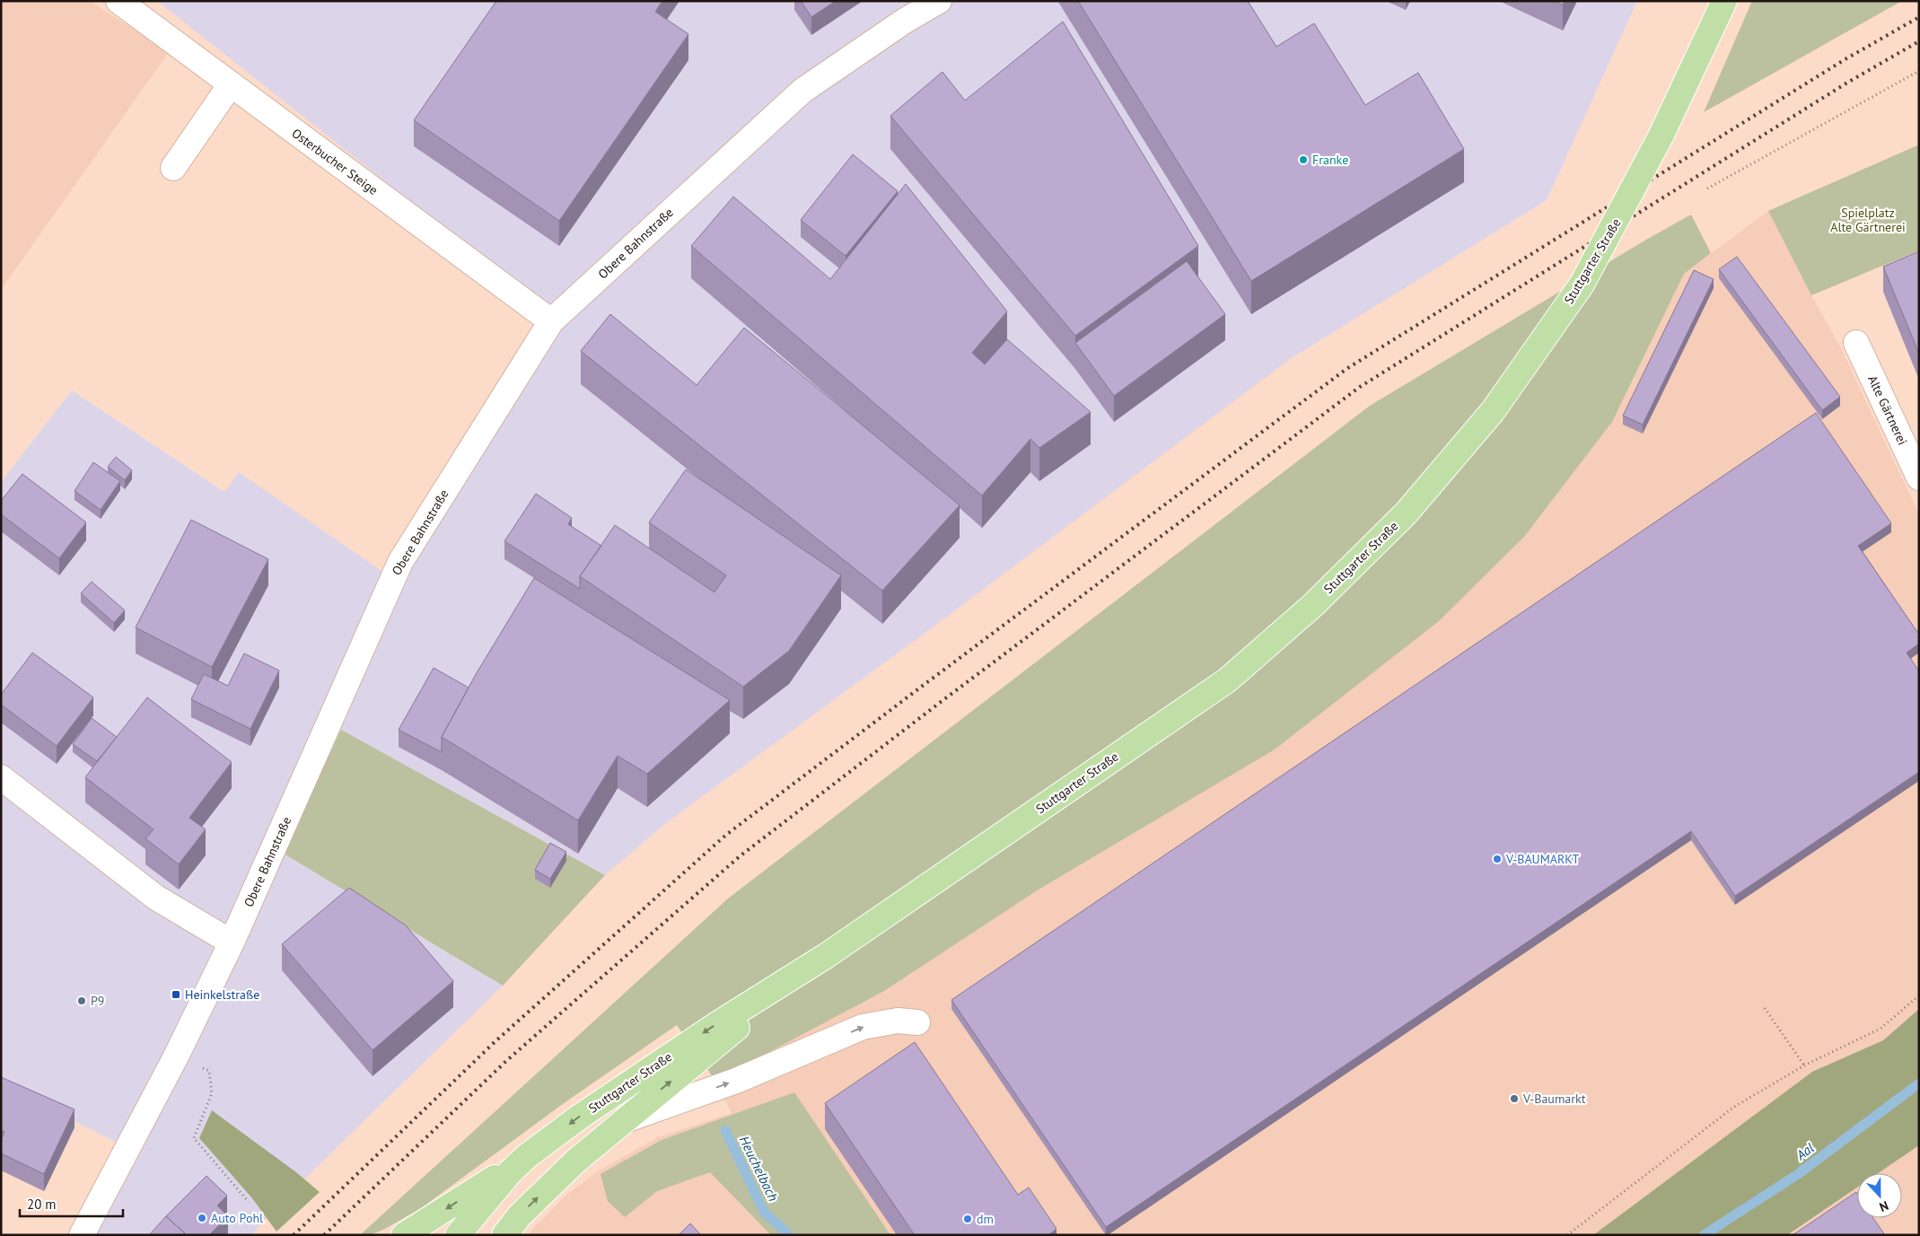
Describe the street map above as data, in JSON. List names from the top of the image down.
{
  "streets": {
    "main road": ["Stuttgarter Straße"],
    "street": ["Osterbucher Steige", "Obere Bahnstraße", "Alte Gärtnerei"]
  },
  "crossings": [
    ["Osterbucher Steige", "Obere Bahnstraße"]
  ],
  "water": ["Aal", "Heuchelbach"],
  "parks": ["Spielplatz Alte Gärtnerei"],
  "places": {
    "other": [
      "Franke",
      "V-BAUMARKT",
      "P9",
      "V-Baumarkt",
      "Auto Pohl",
      "dm"
    ],
    "transit": ["Heinkelstraße"]
  },
  "scale_bar": "20 m",
  "north": "bottom"
}
